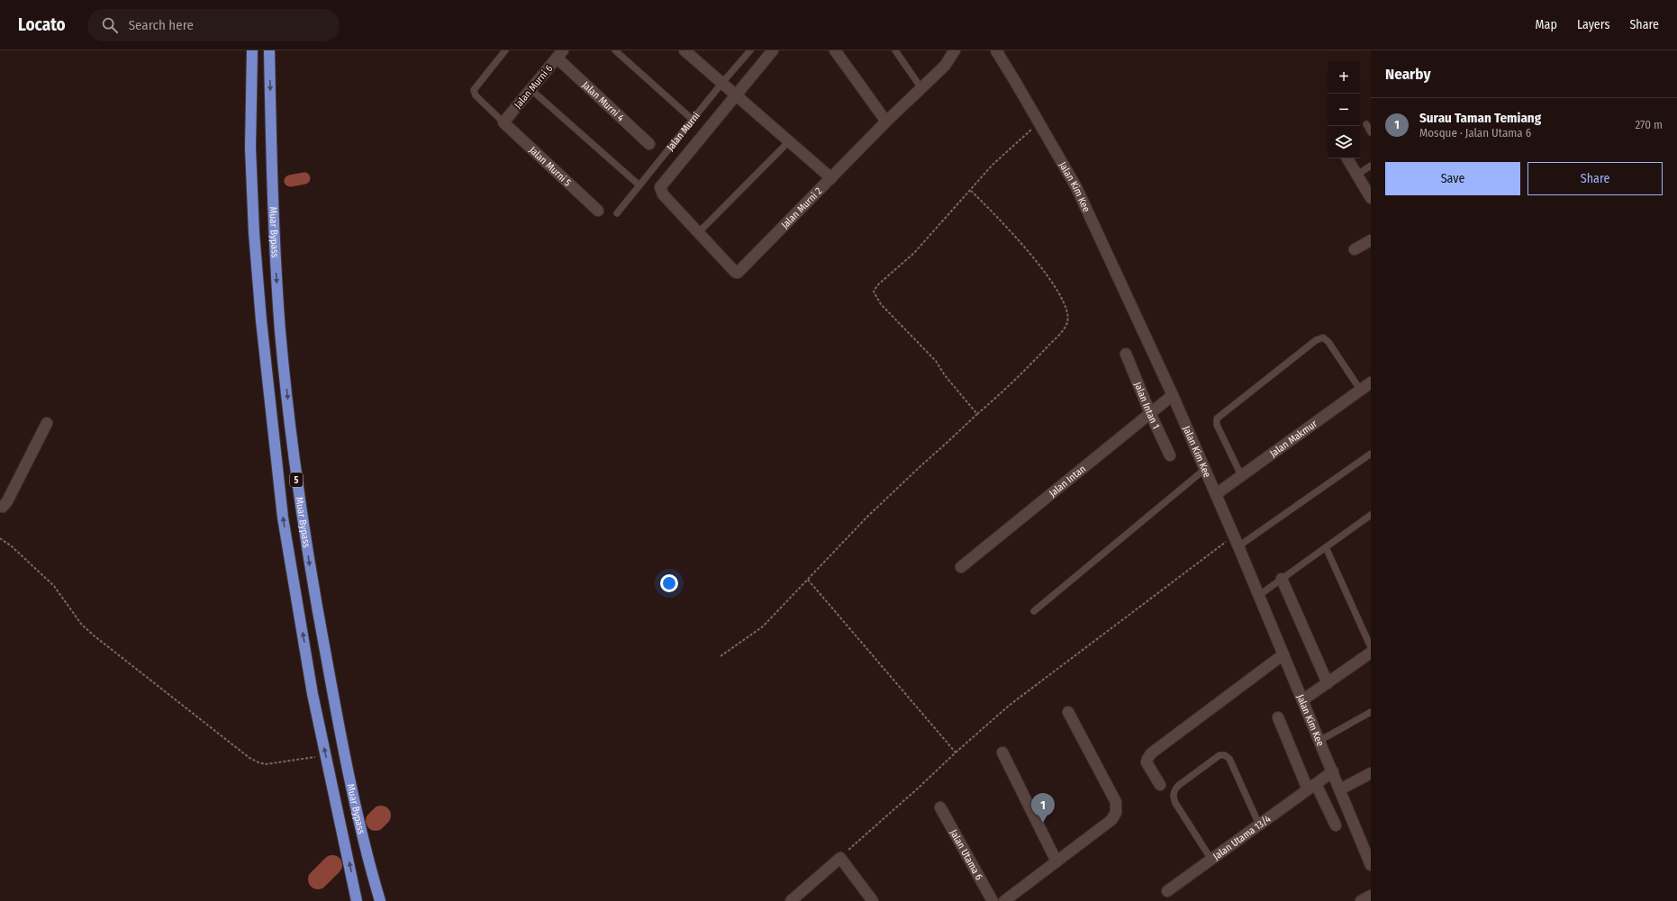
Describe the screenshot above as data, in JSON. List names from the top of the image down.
{
  "streets": {
    "highway": ["Muar Bypass", "5"],
    "street": [
      "Jalan Murni 6",
      "Jalan Murni 4",
      "Jalan Murni",
      "Jalan Murni 5",
      "Jalan Kim Kee",
      "Jalan Murni 2",
      "Jalan Intan 1",
      "Jalan Makmur",
      "Jalan Intan",
      "Jalan Utama 13/4",
      "Jalan Utama 6"
    ]
  },
  "crossings": [
    ["Jalan Murni 6", "Jalan Murni 4"],
    ["Jalan Murni 6", "Jalan Murni 5"],
    ["Jalan Murni", "Jalan Murni 2"],
    ["Jalan Kim Kee", "Jalan Makmur"],
    ["Jalan Kim Kee", "Jalan Intan"],
    ["Jalan Kim Kee", "Jalan Utama 13/4"],
    ["Jalan Intan 1", "Jalan Intan"]
  ],
  "page": {
    "header": "Locato",
    "search": "Search here",
    "nav": ["Map", "Layers", "Share"],
    "heading": "Nearby",
    "map_buttons": ["+", "−"],
    "list": [
      {
        "mark": "1",
        "name": "Surau Taman Temiang",
        "note": "Mosque · Jalan Utama 6",
        "value": "270 m"
      }
    ],
    "buttons": ["Save", "Share"],
    "pins": "1"
  }
}
